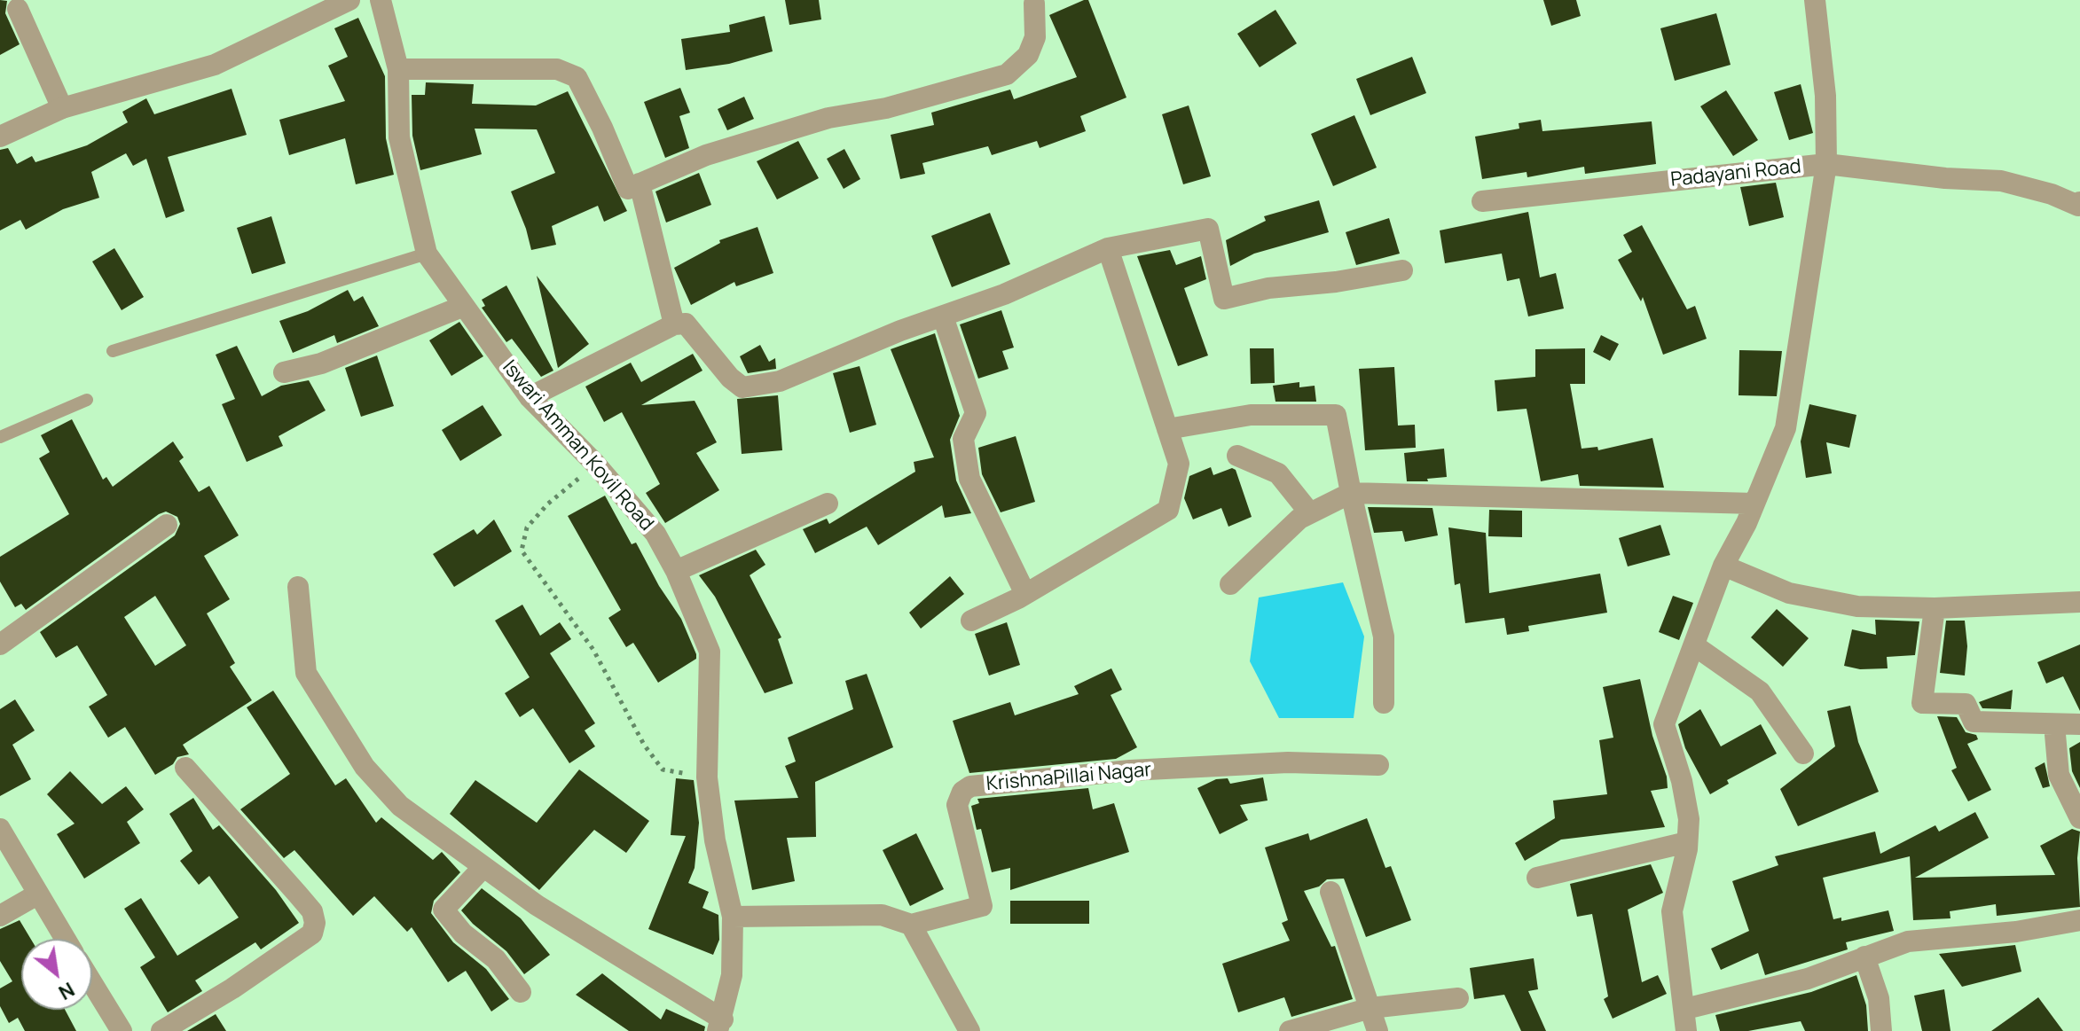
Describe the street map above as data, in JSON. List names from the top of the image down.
{
  "streets": {
    "street": ["Padayani Road", "Iswari Amman Kovil Road", "KrishnaPillai Nagar"]
  },
  "north": "bottom right"
}
